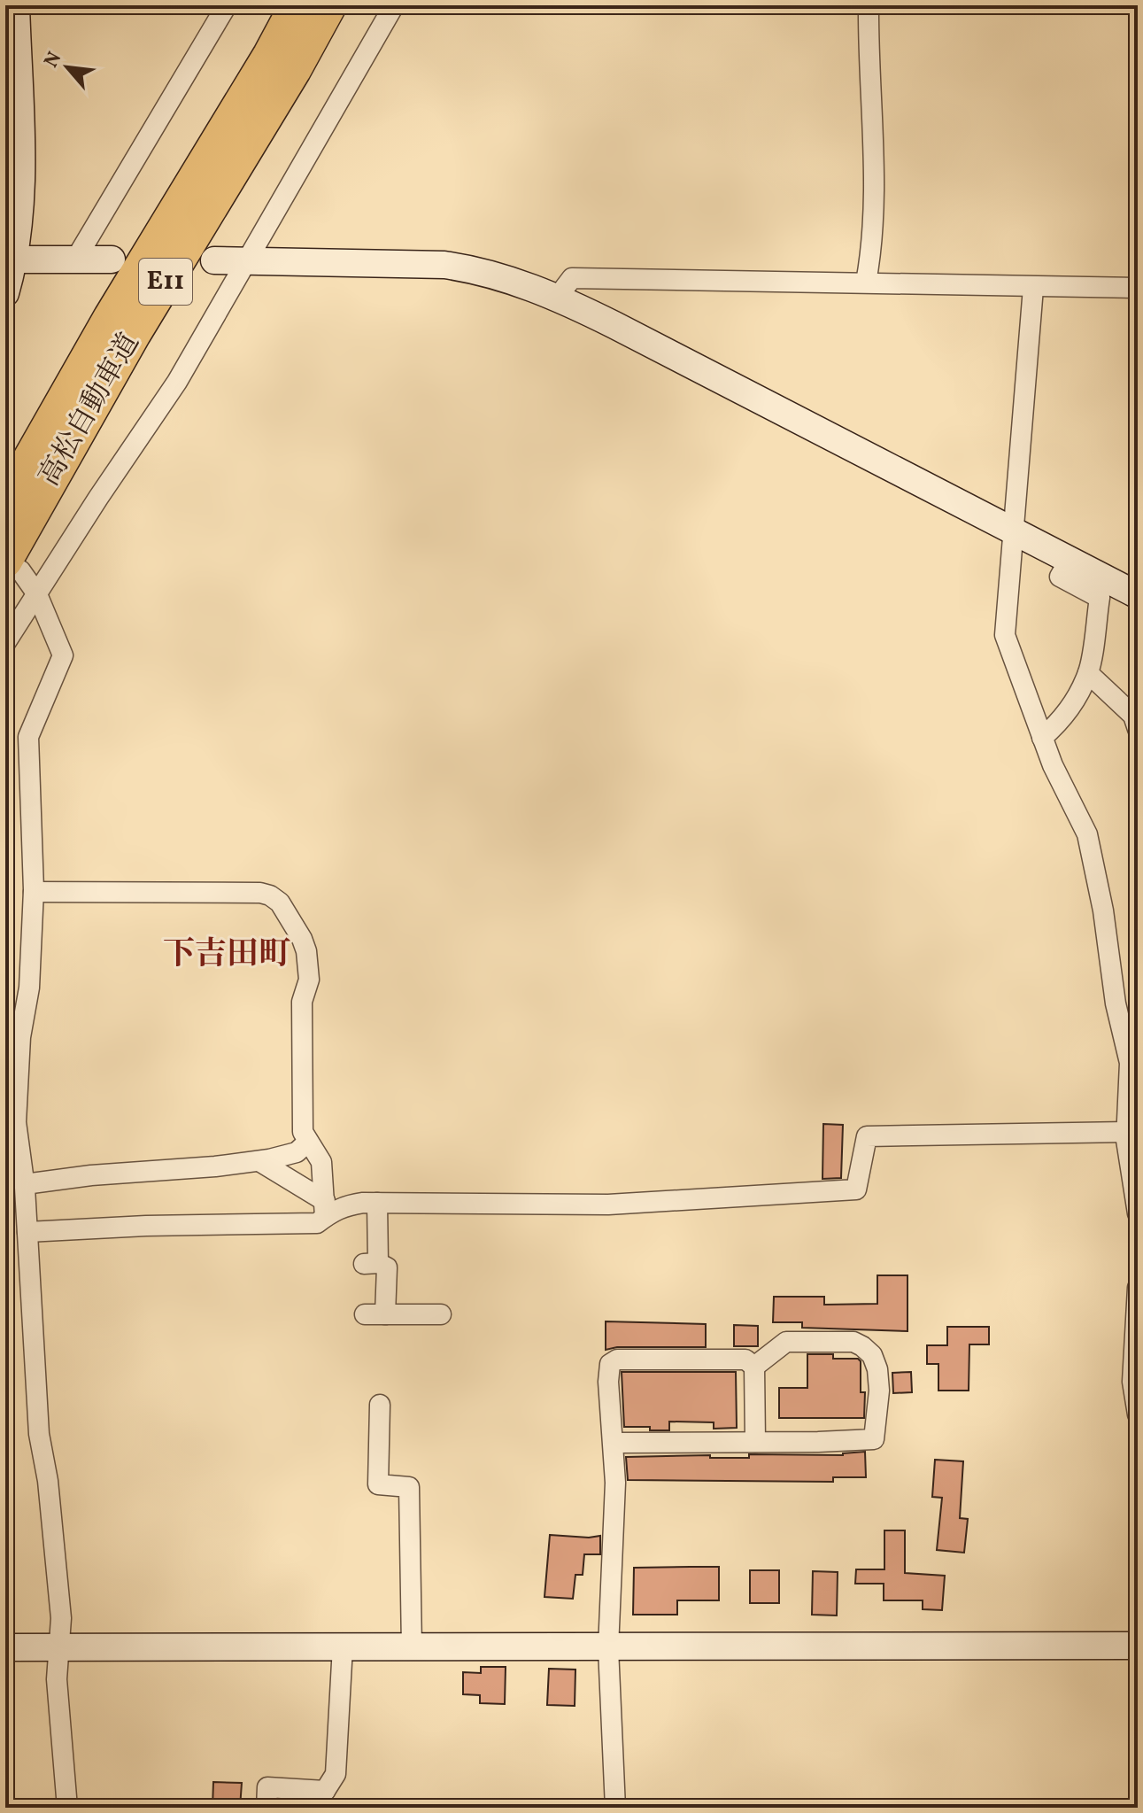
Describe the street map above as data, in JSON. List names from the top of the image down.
{
  "streets": {
    "highway": ["E11", "高松自動車道"]
  },
  "districts": ["下吉田町"],
  "north": "top left"
}
